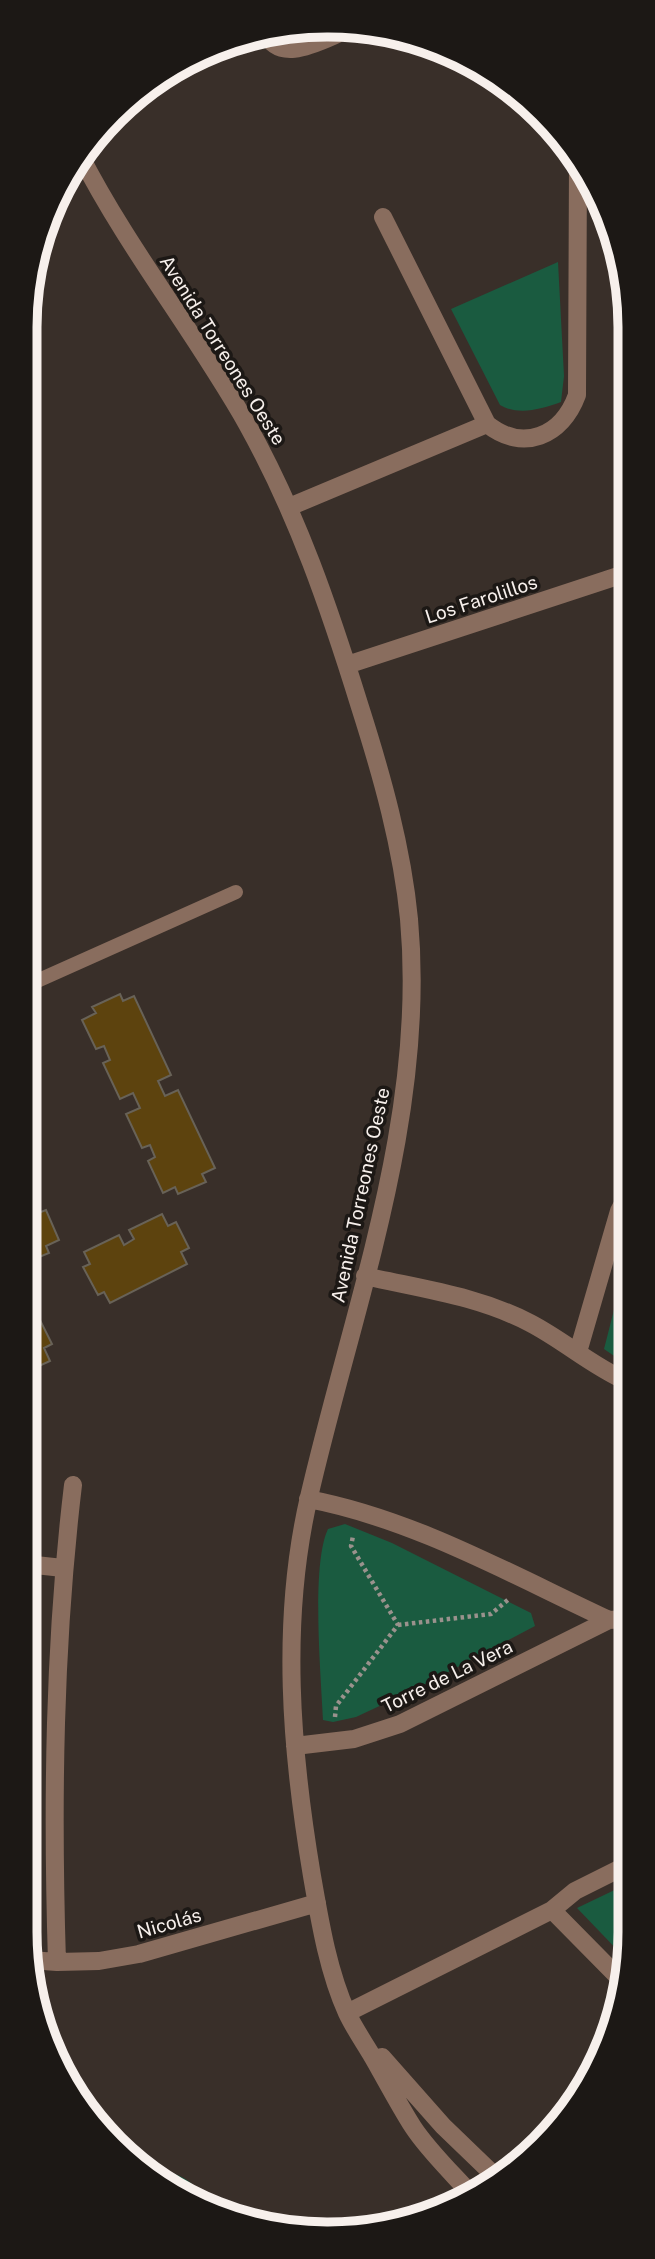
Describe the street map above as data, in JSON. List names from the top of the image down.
{
  "streets": {
    "street": [
      "Avenida Torreones Oeste",
      "Los Farolillos",
      "Torre de La Vera",
      "Nicolás"
    ]
  },
  "crossings": [
    ["Avenida Torreones Oeste", "Los Farolillos"],
    ["Avenida Torreones Oeste", "Torre de La Vera"],
    ["Avenida Torreones Oeste", "Nicolás"]
  ]
}
